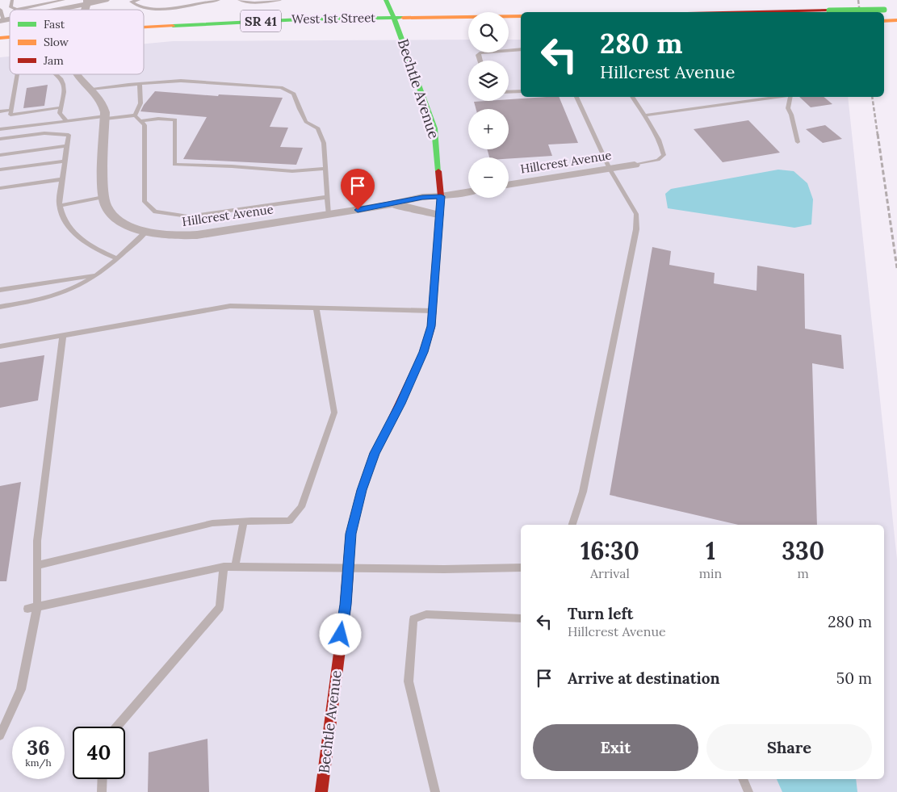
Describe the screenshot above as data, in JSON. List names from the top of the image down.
{
  "streets": {
    "main road": ["West 1st Street", "SR 41", "Bechtle Avenue"],
    "street": ["Hillcrest Avenue"]
  },
  "crossings": [
    ["West 1st Street", "Bechtle Avenue"],
    ["Bechtle Avenue", "Hillcrest Avenue"]
  ],
  "legend": ["Fast", "Slow", "Jam"],
  "page": {
    "map_buttons": ["+", "−"],
    "turn": ["280 m", "Hillcrest Avenue"],
    "eta": [
      "16:30",
      "Arrival",
      "1",
      "min",
      "330",
      "m"
    ],
    "list": [
      {
        "name": "Turn left",
        "note": "Hillcrest Avenue",
        "value": "280 m"
      },
      {
        "name": "Arrive at destination",
        "value": "50 m"
      }
    ],
    "buttons": ["Exit", "Share"],
    "speed": "36 km/h",
    "limit": "40"
  }
}
